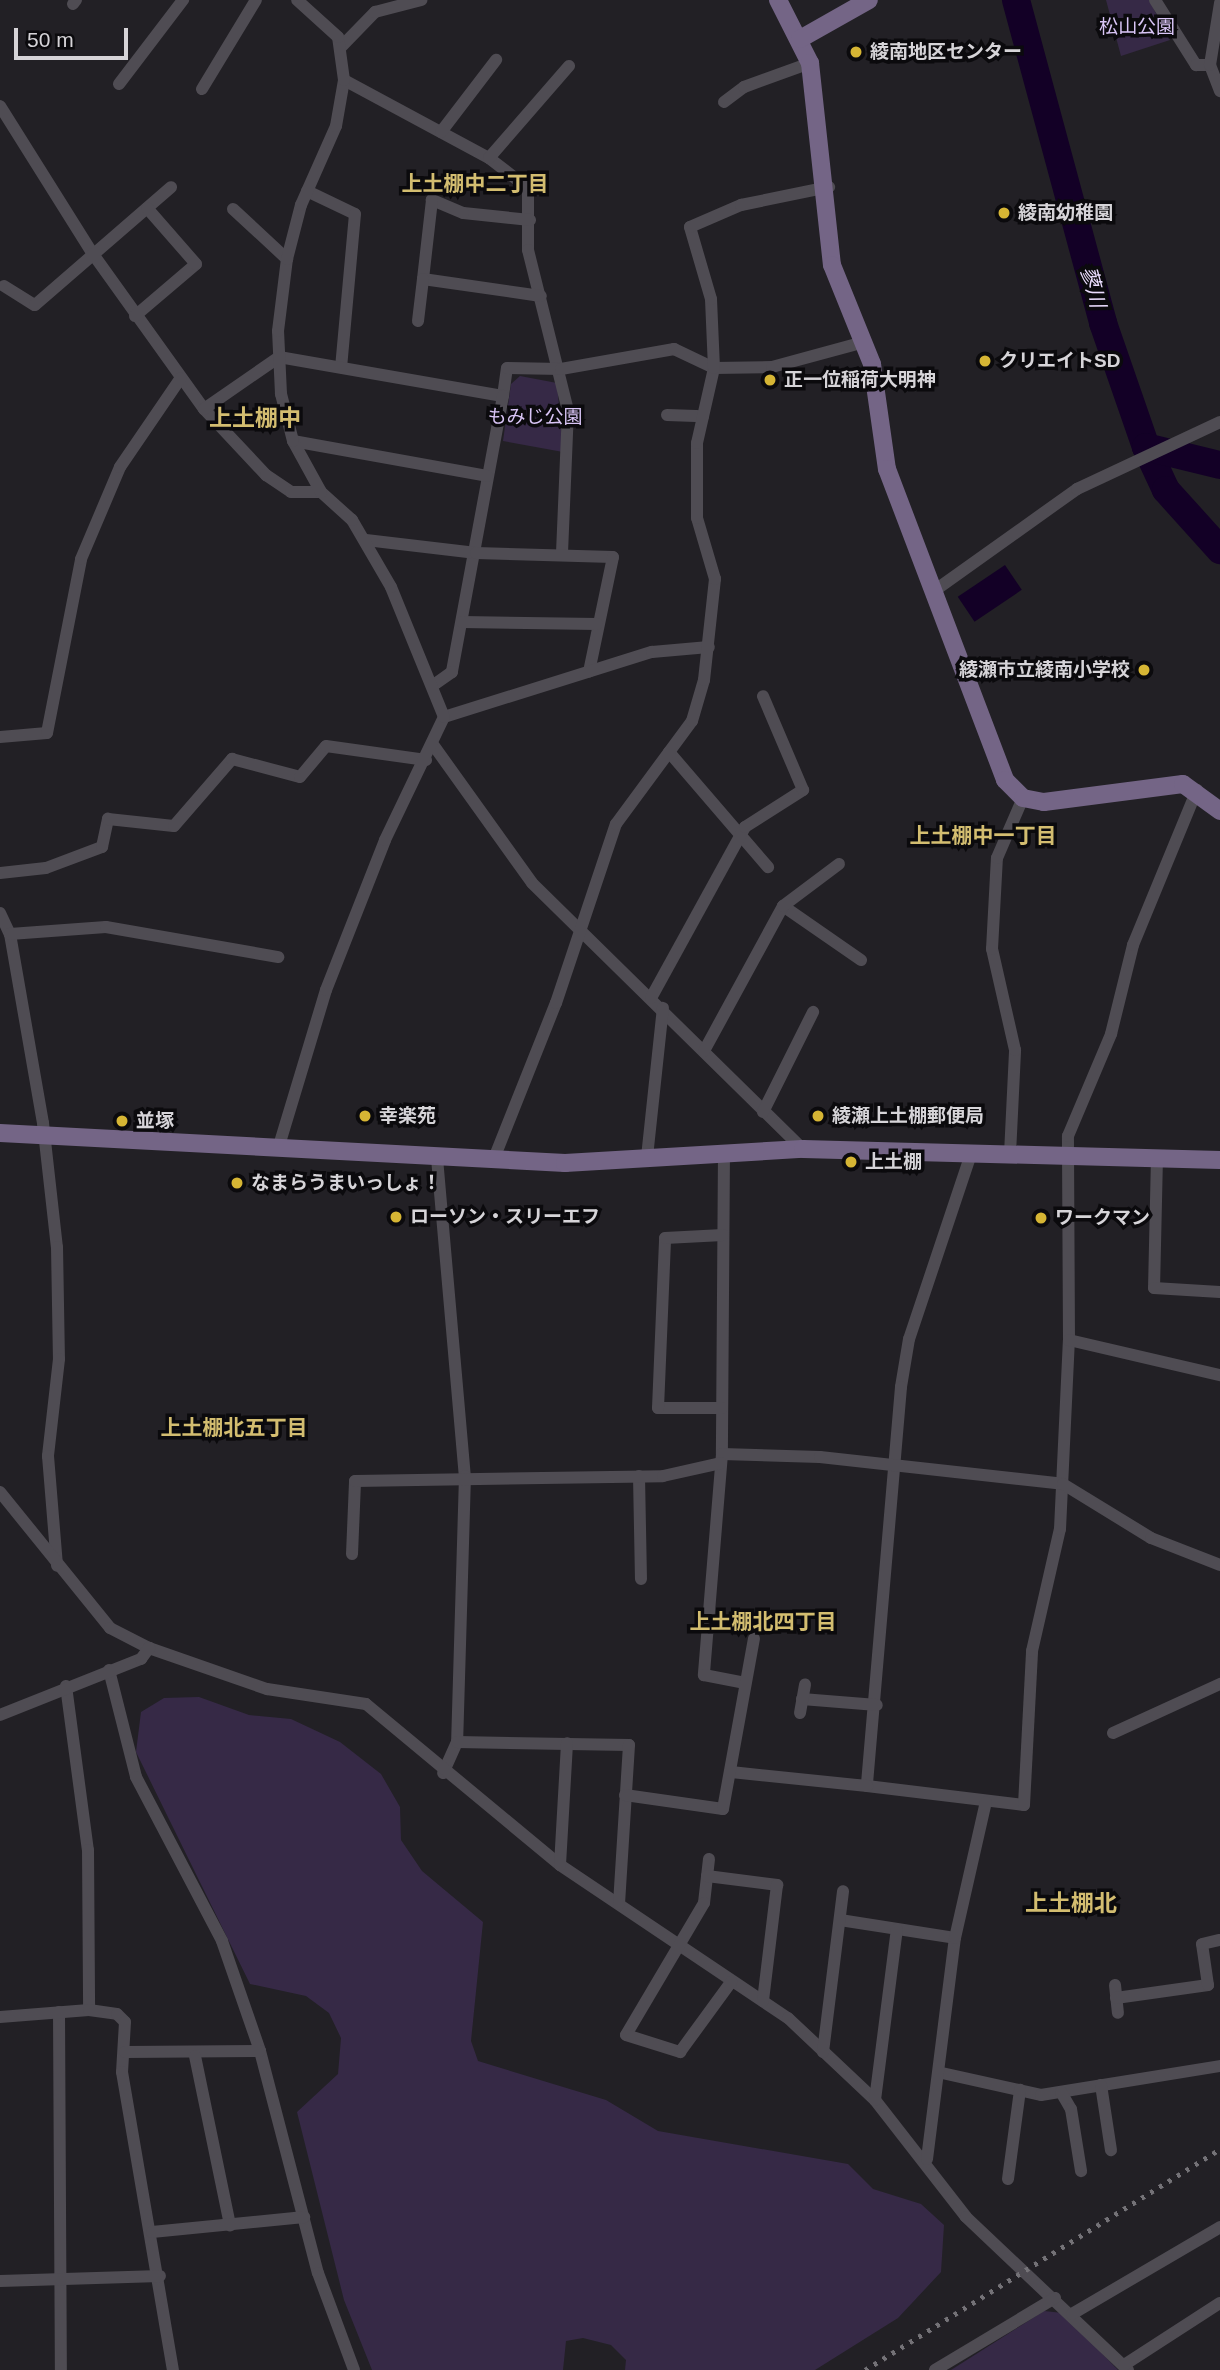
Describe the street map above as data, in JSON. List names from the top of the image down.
{
  "districts": [
    "上土棚中二丁目",
    "上土棚中",
    "上土棚中一丁目",
    "上土棚北五丁目",
    "上土棚北四丁目",
    "上土棚北"
  ],
  "water": ["蓼川"],
  "parks": ["松山公園", "もみじ公園"],
  "places": [
    "綾南地区センター",
    "綾南幼稚園",
    "クリエイトSD",
    "正一位稲荷大明神",
    "綾瀬市立綾南小学校",
    "幸楽苑",
    "綾瀬上土棚郵便局",
    "並塚",
    "上土棚",
    "なまらうまいっしょ！",
    "ローソン・スリーエフ",
    "ワークマン"
  ],
  "scale_bar": "50 m"
}
